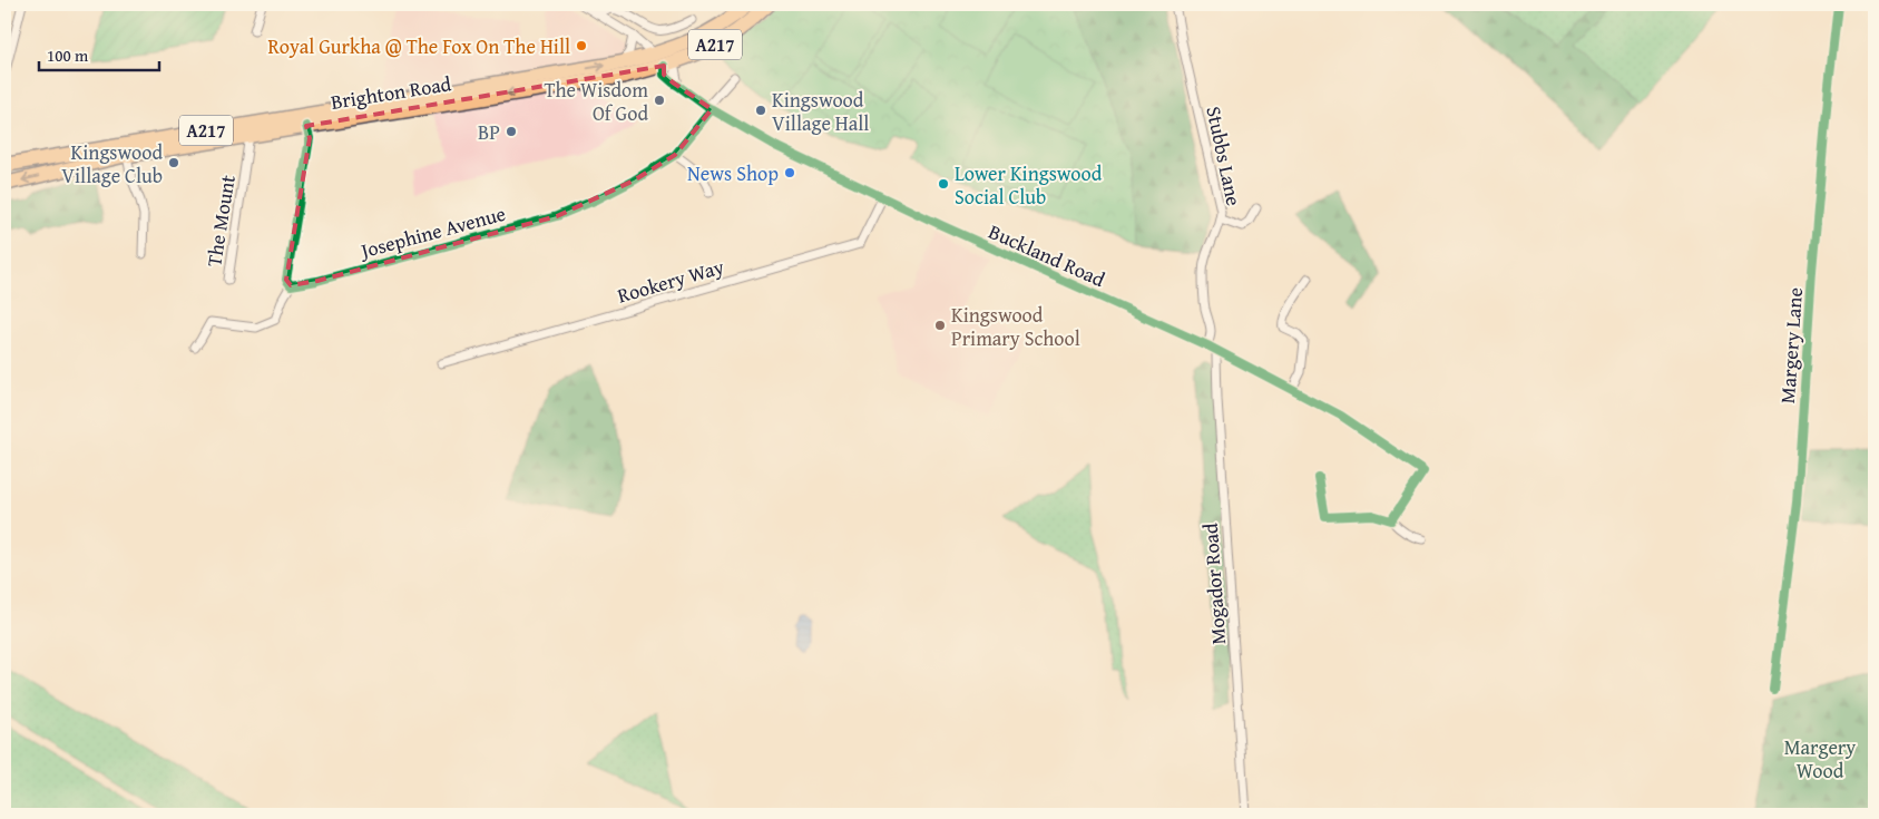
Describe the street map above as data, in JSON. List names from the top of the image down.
{
  "streets": {
    "highway": ["A217", "Brighton Road"],
    "street": [
      "Stubbs Lane",
      "The Mount",
      "Josephine Avenue",
      "Buckland Road",
      "Rookery Way",
      "Margery Lane",
      "Mogador Road"
    ]
  },
  "crossings": [
    ["Brighton Road", "The Mount"],
    ["Brighton Road", "Buckland Road"],
    ["Stubbs Lane", "Buckland Road"],
    ["Josephine Avenue", "Buckland Road"],
    ["Buckland Road", "Rookery Way"],
    ["Buckland Road", "Mogador Road"]
  ],
  "parks": ["Margery Wood"],
  "places": [
    "Royal Gurkha @ The Fox On The Hill",
    "The Wisdom Of God",
    "Kingswood Village Hall",
    "BP",
    "Kingswood Village Club",
    "News Shop",
    "Lower Kingswood Social Club",
    "Kingswood Primary School"
  ],
  "scale_bar": "100 m"
}
